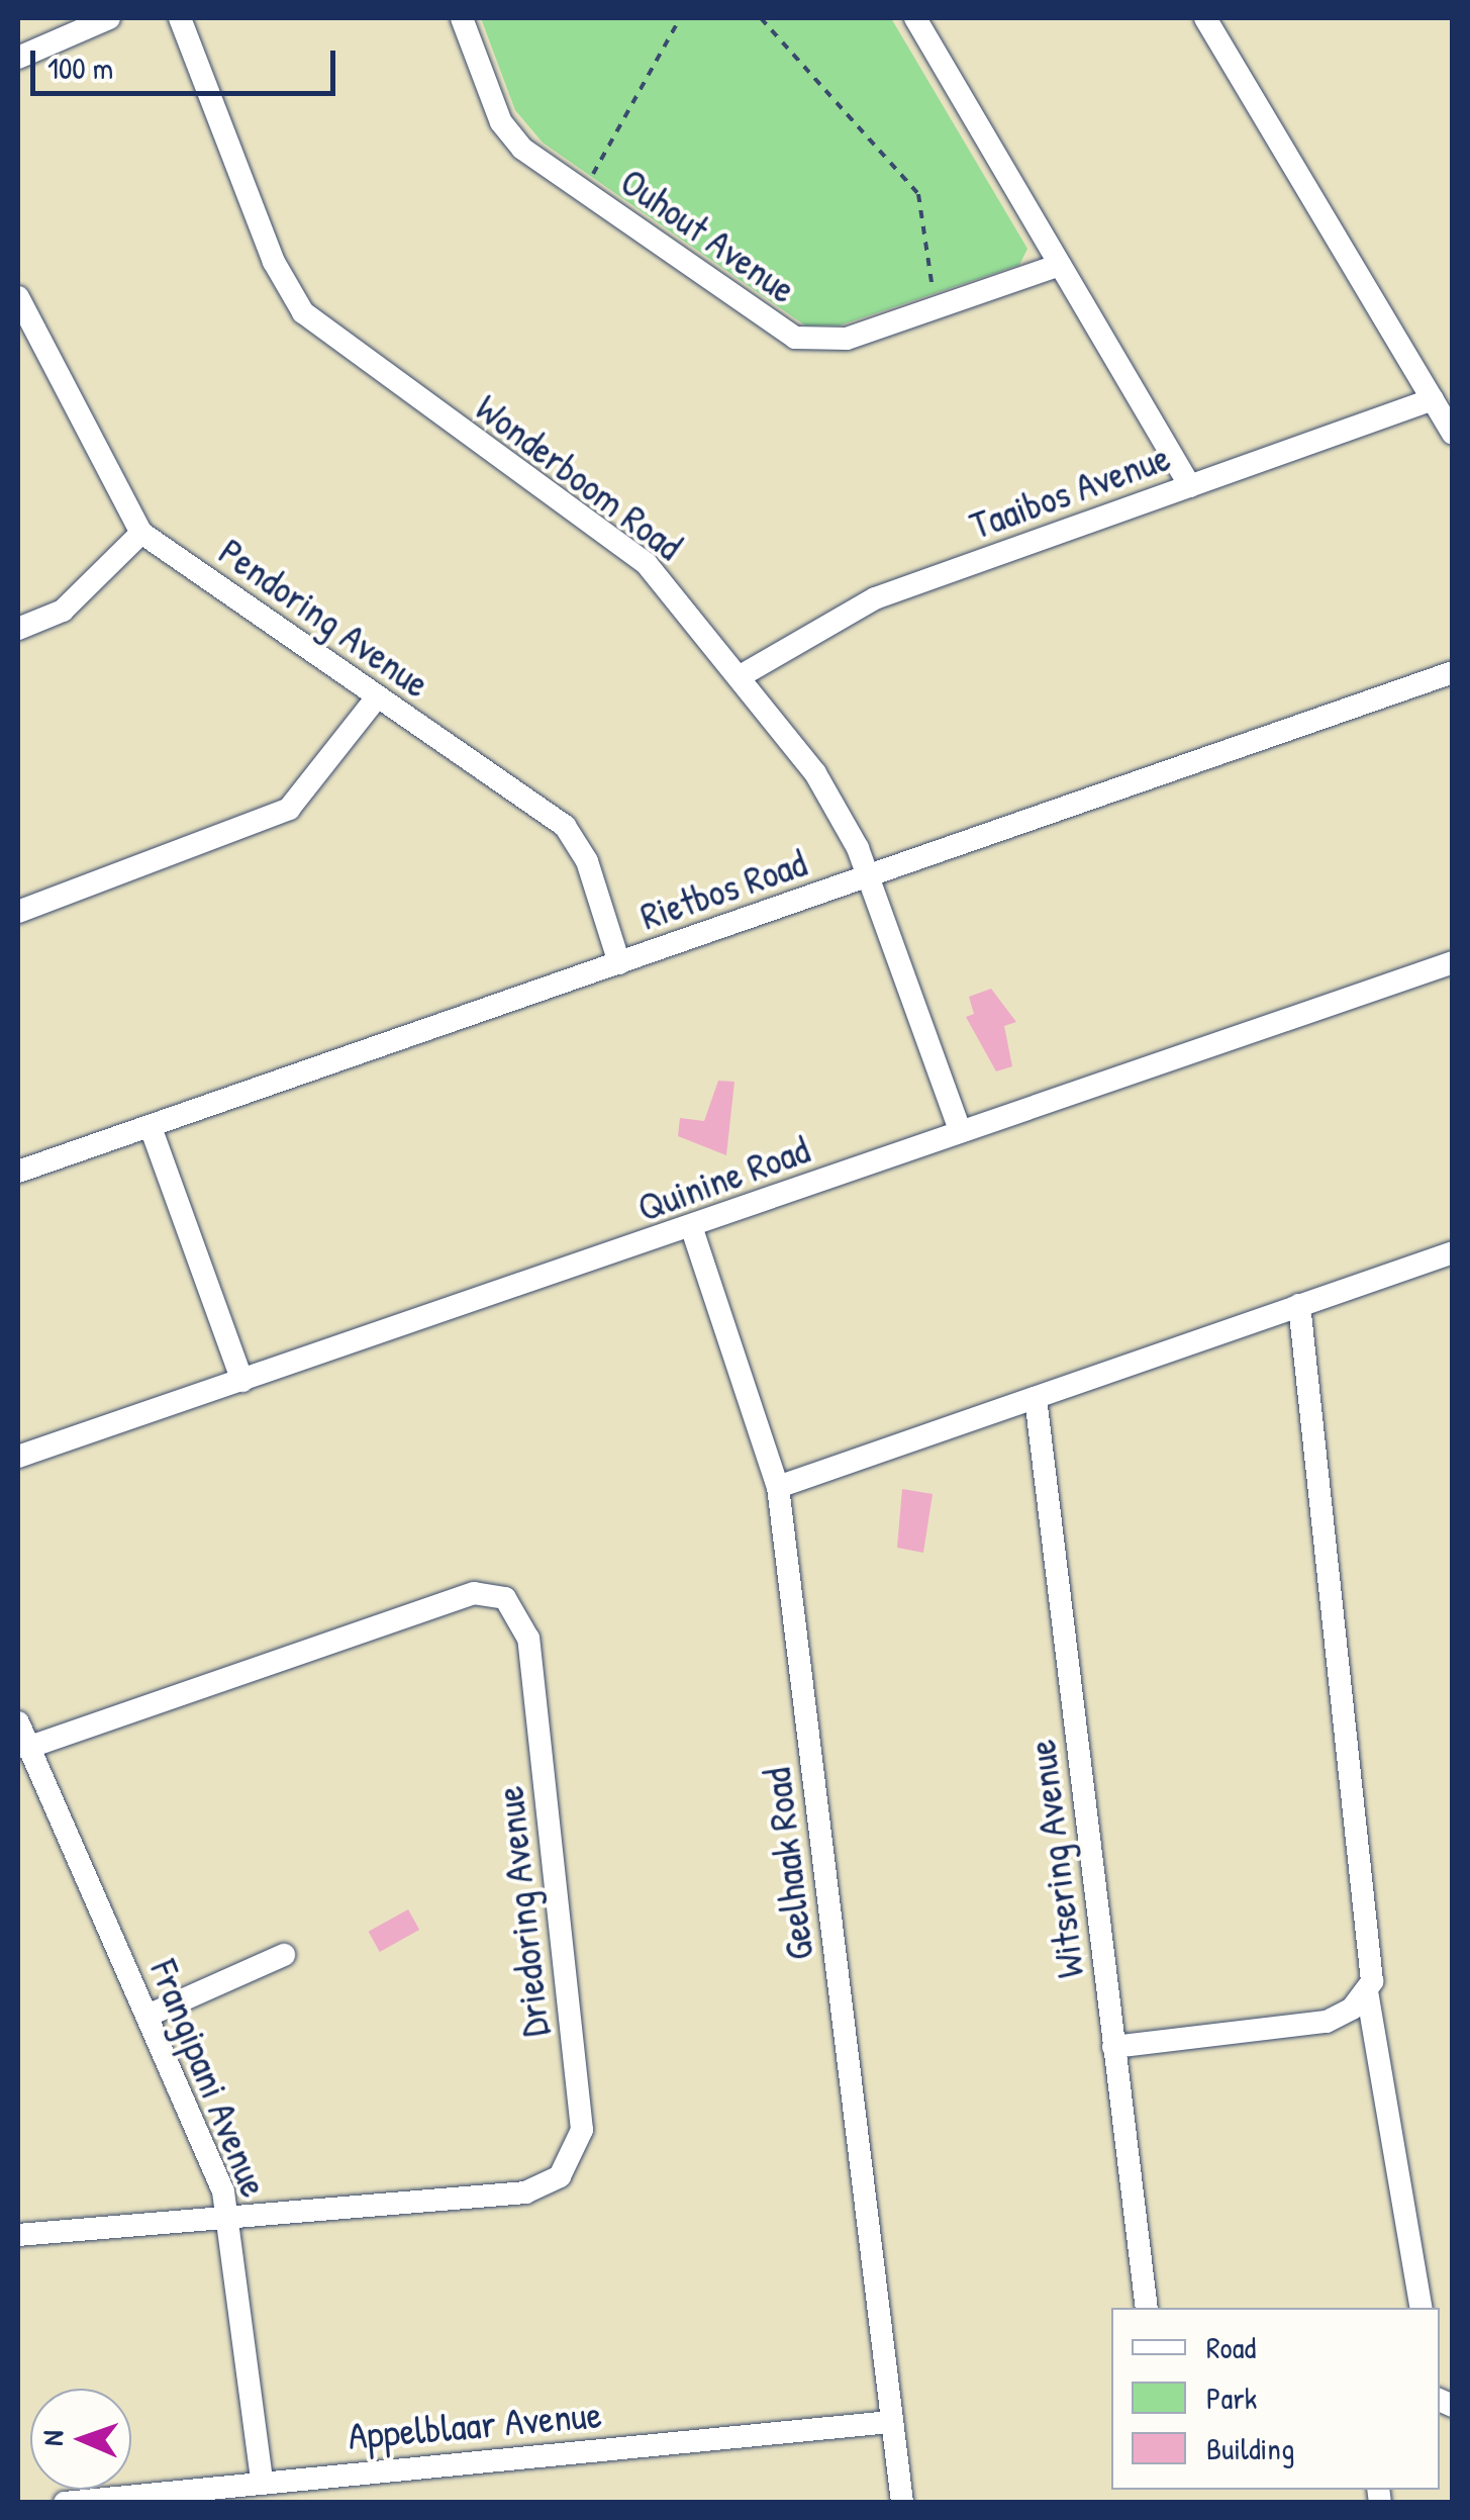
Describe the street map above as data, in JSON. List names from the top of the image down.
{
  "streets": {
    "street": [
      "Ouhout Avenue",
      "Wonderboom Road",
      "Taaibos Avenue",
      "Pendoring Avenue",
      "Rietbos Road",
      "Quinine Road",
      "Witsering Avenue",
      "Geelhaak Road",
      "Driedoring Avenue",
      "Frangipani Avenue",
      "Appelblaar Avenue"
    ]
  },
  "crossings": [
    ["Wonderboom Road", "Taaibos Avenue"],
    ["Wonderboom Road", "Rietbos Road"],
    ["Wonderboom Road", "Quinine Road"],
    ["Pendoring Avenue", "Rietbos Road"],
    ["Quinine Road", "Geelhaak Road"],
    ["Geelhaak Road", "Appelblaar Avenue"],
    ["Driedoring Avenue", "Frangipani Avenue"],
    ["Frangipani Avenue", "Appelblaar Avenue"]
  ],
  "legend": ["Road", "Park", "Building"],
  "scale_bar": "100 m",
  "north": "left"
}
